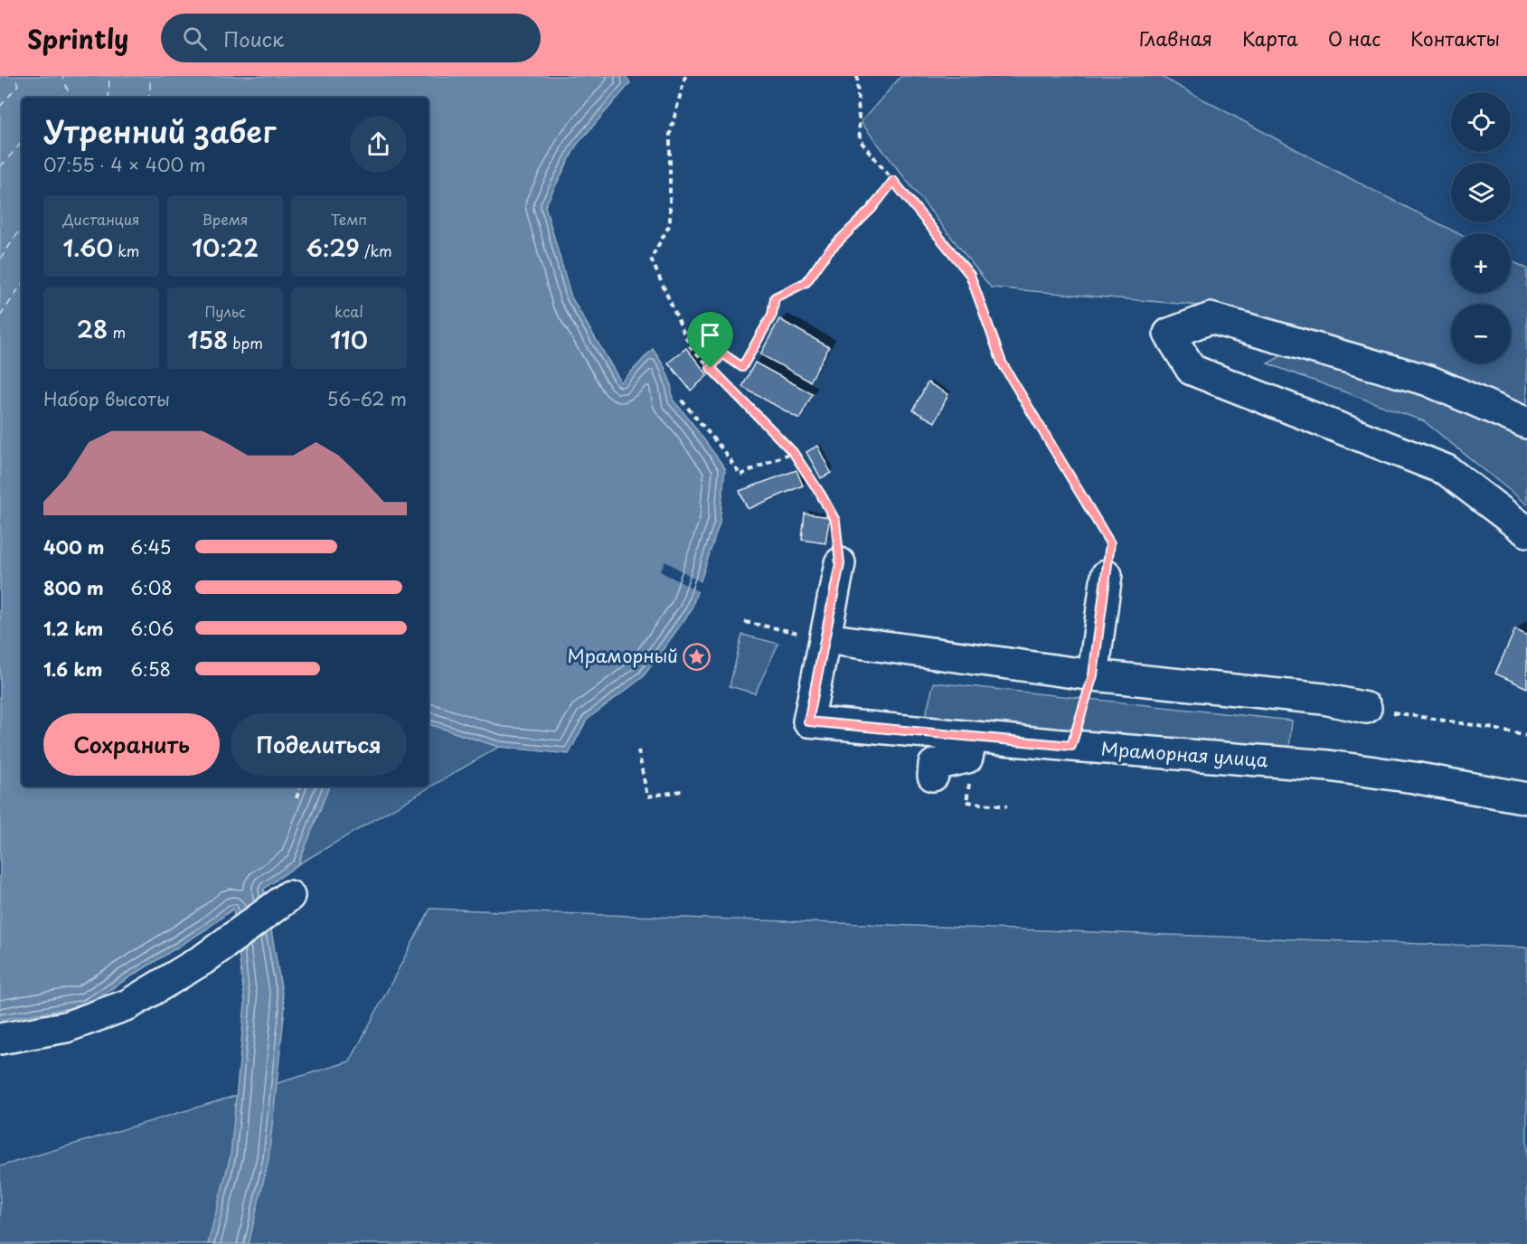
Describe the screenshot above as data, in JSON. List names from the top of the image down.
{
  "streets": {
    "street": ["Мраморная улица"]
  },
  "places": {
    "place": ["Мраморный"]
  },
  "page": {
    "header": "Sprintly",
    "search": "Поиск",
    "nav": [
      "Главная",
      "Карта",
      "О нас",
      "Контакты"
    ],
    "map_buttons": ["+", "−"],
    "heading": ["Утренний забег", "07:55 · 4 × 400 m"],
    "stats": [
      ["Дистанция", "1.60 km"],
      ["Время", "10:22"],
      ["Темп", "6:29 /km"],
      ["28 m"],
      ["Пульс", "158 bpm"],
      ["kcal", "110"]
    ],
    "chart": ["Набор высоты", "56–62 m"],
    "list": [
      {
        "name": "400 m",
        "note": "6:45"
      },
      {
        "name": "800 m",
        "note": "6:08"
      },
      {
        "name": "1.2 km",
        "note": "6:06"
      },
      {
        "name": "1.6 km",
        "note": "6:58"
      }
    ],
    "buttons": ["Сохранить", "Поделиться"]
  }
}
